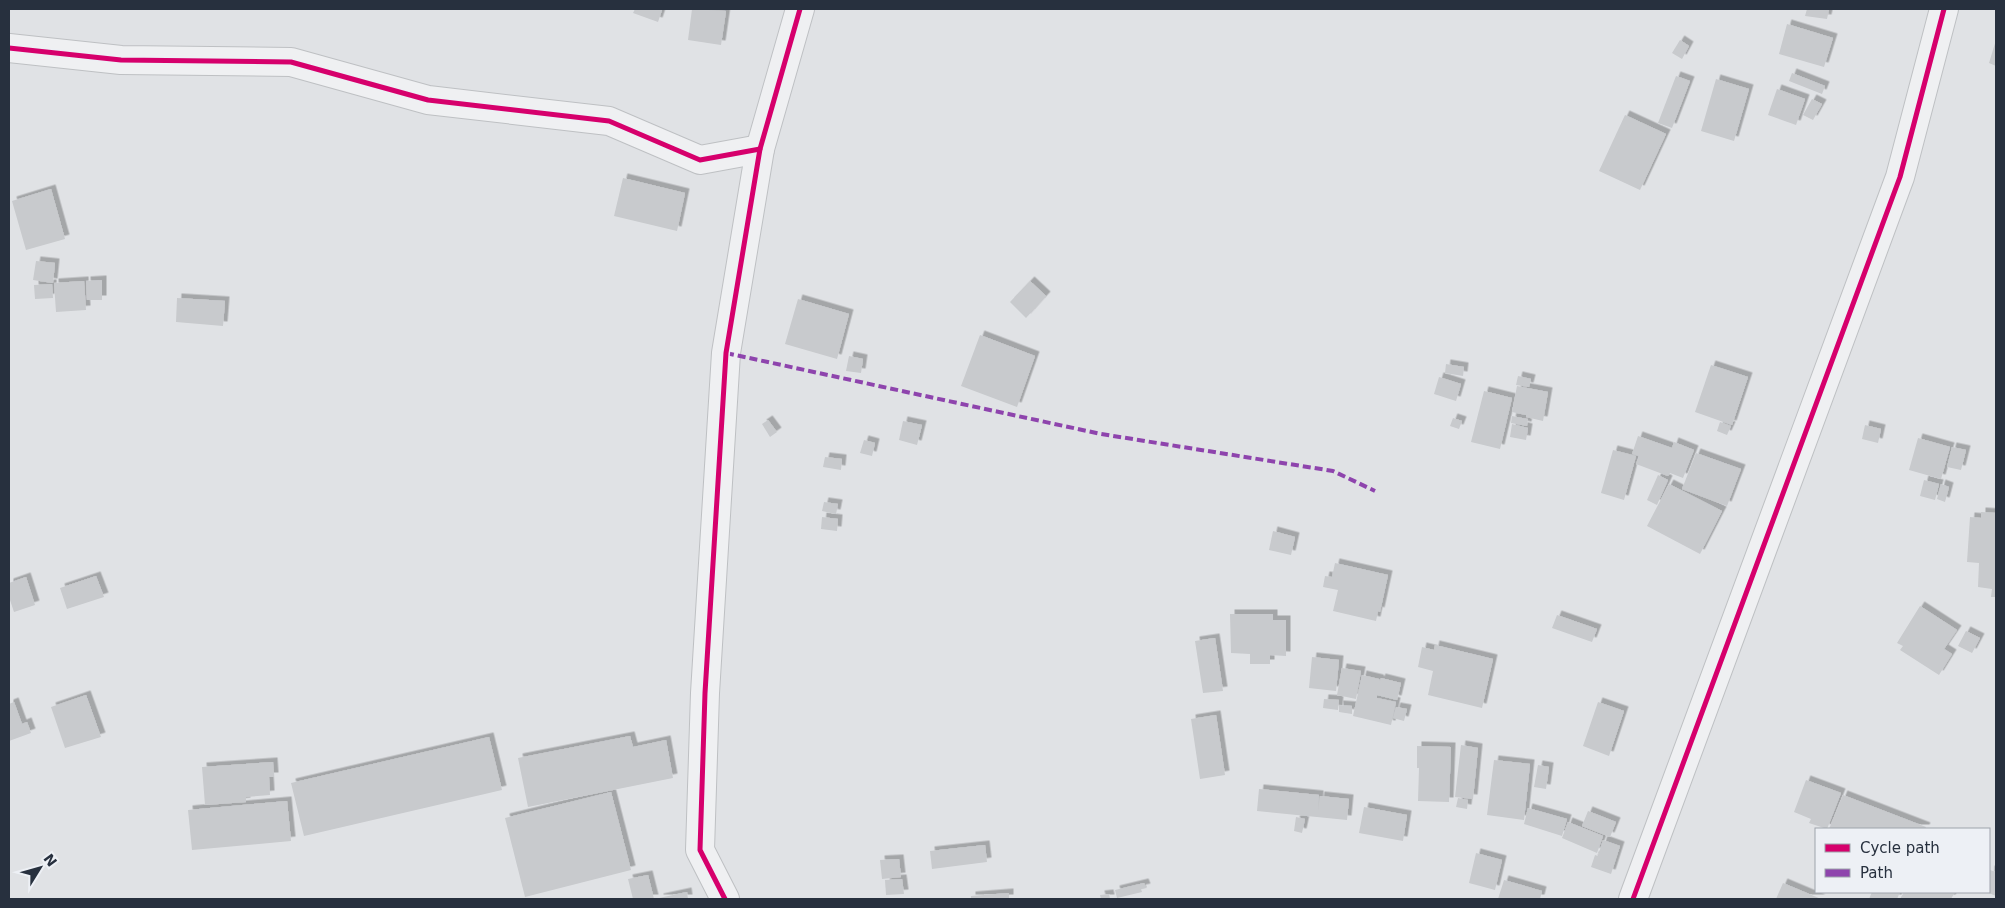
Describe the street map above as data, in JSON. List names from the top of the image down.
{
  "legend": ["Cycle path", "Path"],
  "north": "top right"
}
